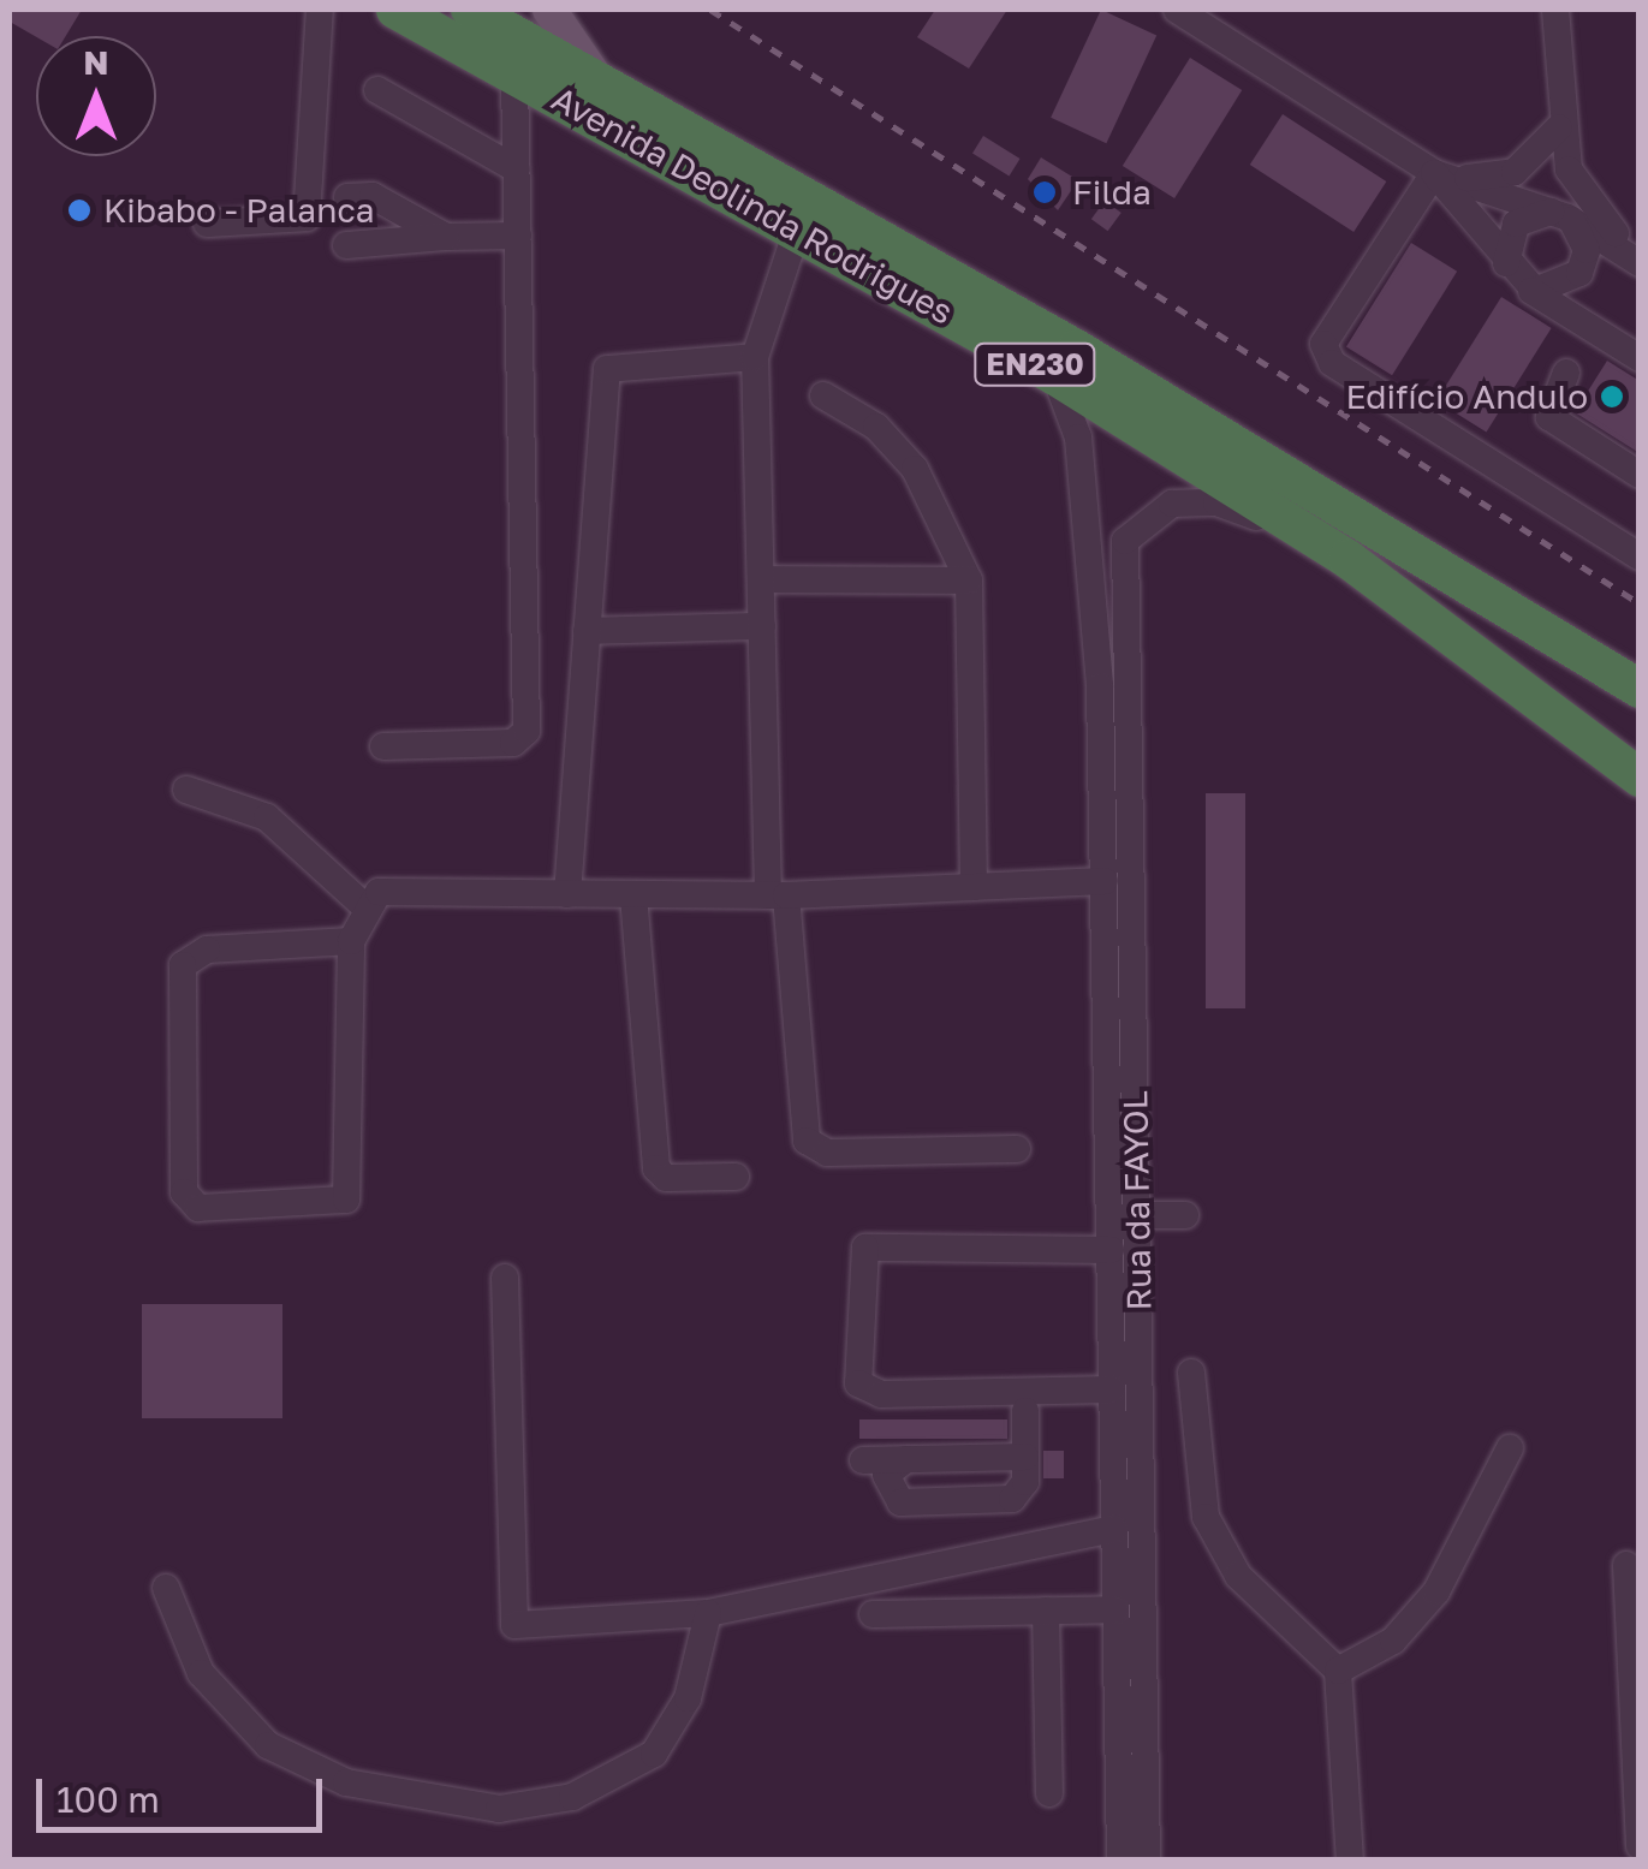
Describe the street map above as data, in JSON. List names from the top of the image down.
{
  "streets": {
    "highway": ["Avenida Deolinda Rodrigues", "EN230"],
    "street": ["Rua da FAYOL"]
  },
  "crossings": [
    ["Avenida Deolinda Rodrigues", "Rua da FAYOL"]
  ],
  "places": ["Filda", "Kibabo - Palanca", "Edifício Andulo"],
  "scale_bar": "100 m",
  "north": "top"
}
